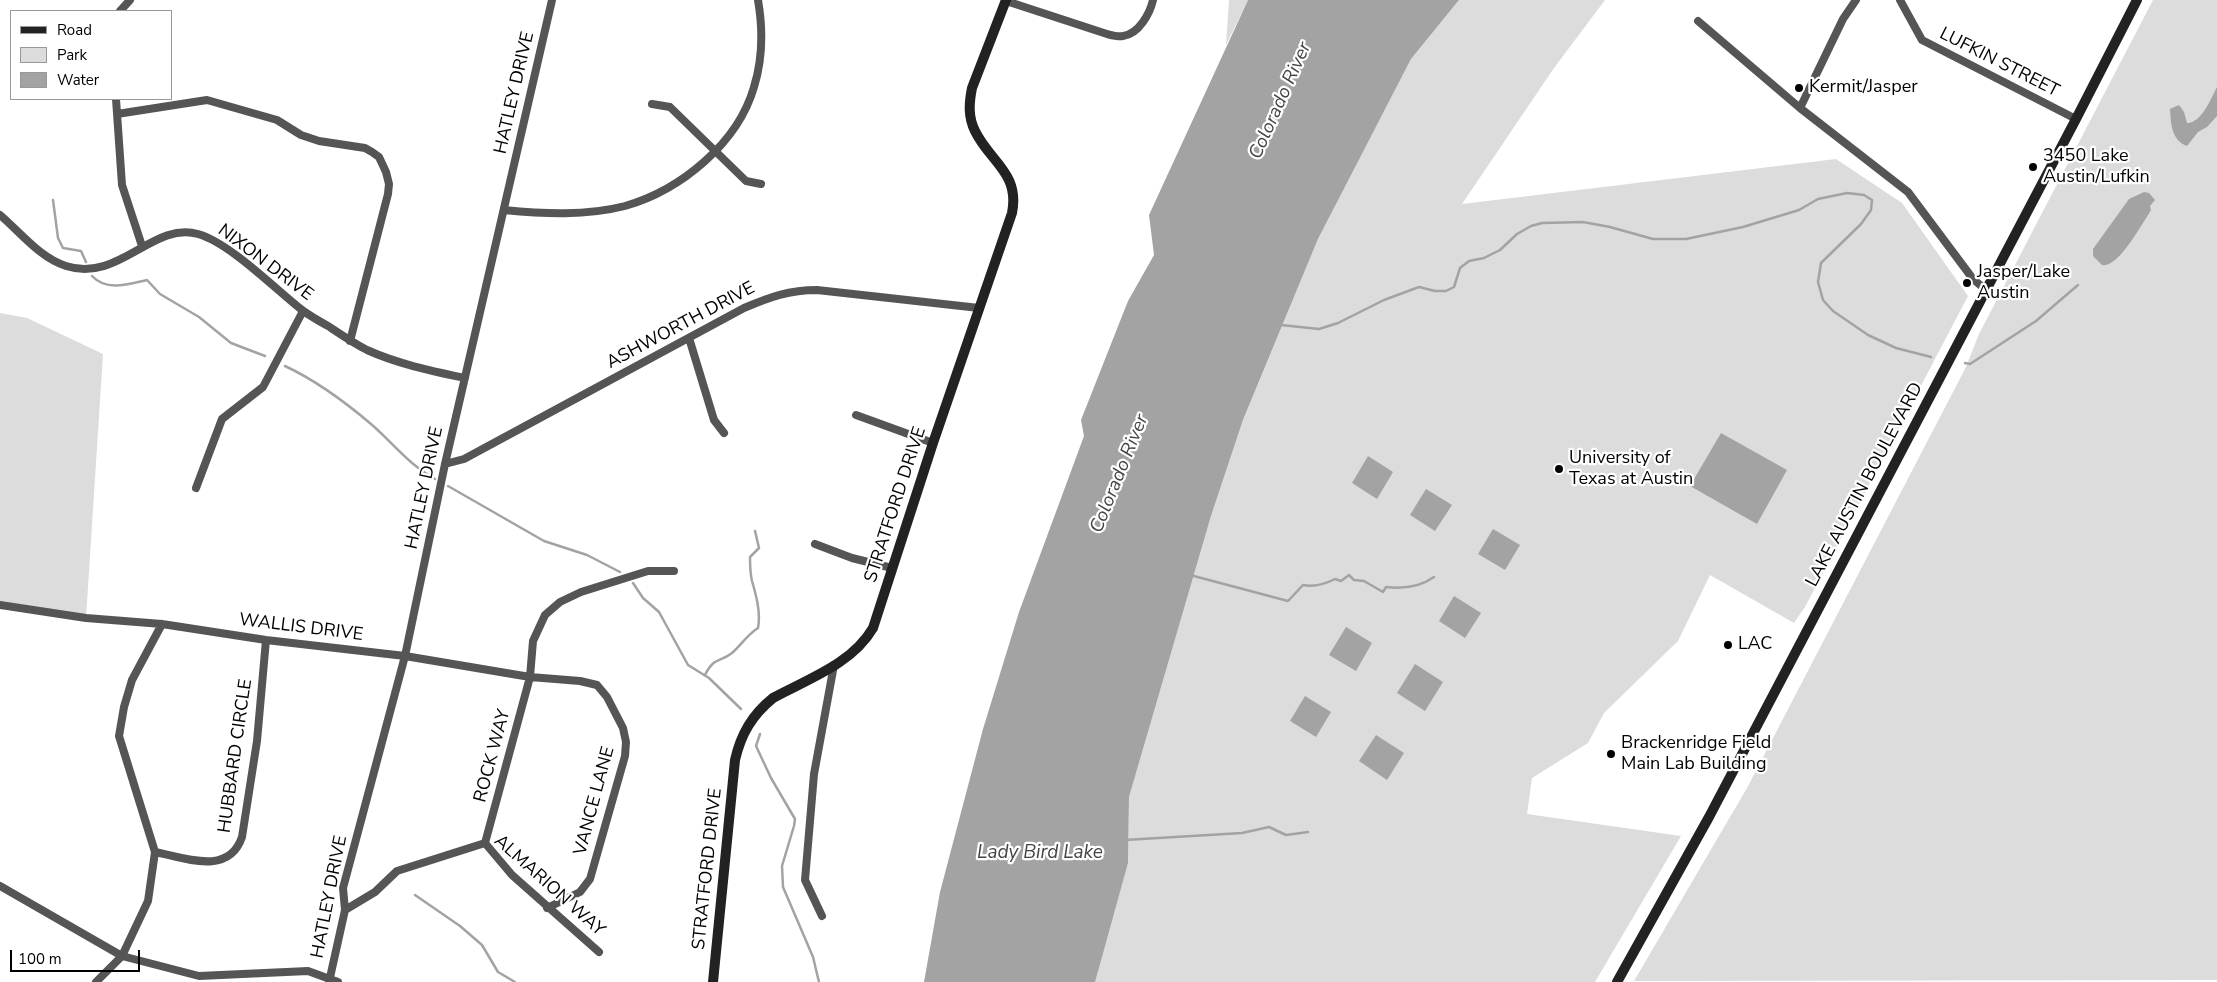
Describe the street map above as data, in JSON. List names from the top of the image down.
{
  "streets": {
    "street": [
      "LUFKIN STREET",
      "HATLEY DRIVE",
      "NIXON DRIVE",
      "ASHWORTH DRIVE",
      "LAKE AUSTIN BOULEVARD",
      "STRATFORD DRIVE",
      "WALLIS DRIVE",
      "HUBBARD CIRCLE",
      "ROCK WAY",
      "VANCE LANE",
      "ALMARION WAY"
    ]
  },
  "crossings": [
    ["LUFKIN STREET", "LAKE AUSTIN BOULEVARD"],
    ["HATLEY DRIVE", "NIXON DRIVE"],
    ["HATLEY DRIVE", "ASHWORTH DRIVE"],
    ["HATLEY DRIVE", "WALLIS DRIVE"],
    ["HATLEY DRIVE", "ALMARION WAY"],
    ["ASHWORTH DRIVE", "STRATFORD DRIVE"],
    ["WALLIS DRIVE", "HUBBARD CIRCLE"],
    ["WALLIS DRIVE", "ROCK WAY"],
    ["WALLIS DRIVE", "VANCE LANE"],
    ["ROCK WAY", "ALMARION WAY"],
    ["VANCE LANE", "ALMARION WAY"]
  ],
  "water": ["Colorado River", "Lady Bird Lake"],
  "places": [
    "Kermit/Jasper",
    "3450 Lake Austin/Lufkin",
    "Jasper/Lake Austin",
    "University of Texas at Austin",
    "LAC",
    "Brackenridge Field Main Lab Building"
  ],
  "legend": ["Road", "Park", "Water"],
  "scale_bar": "100 m"
}
